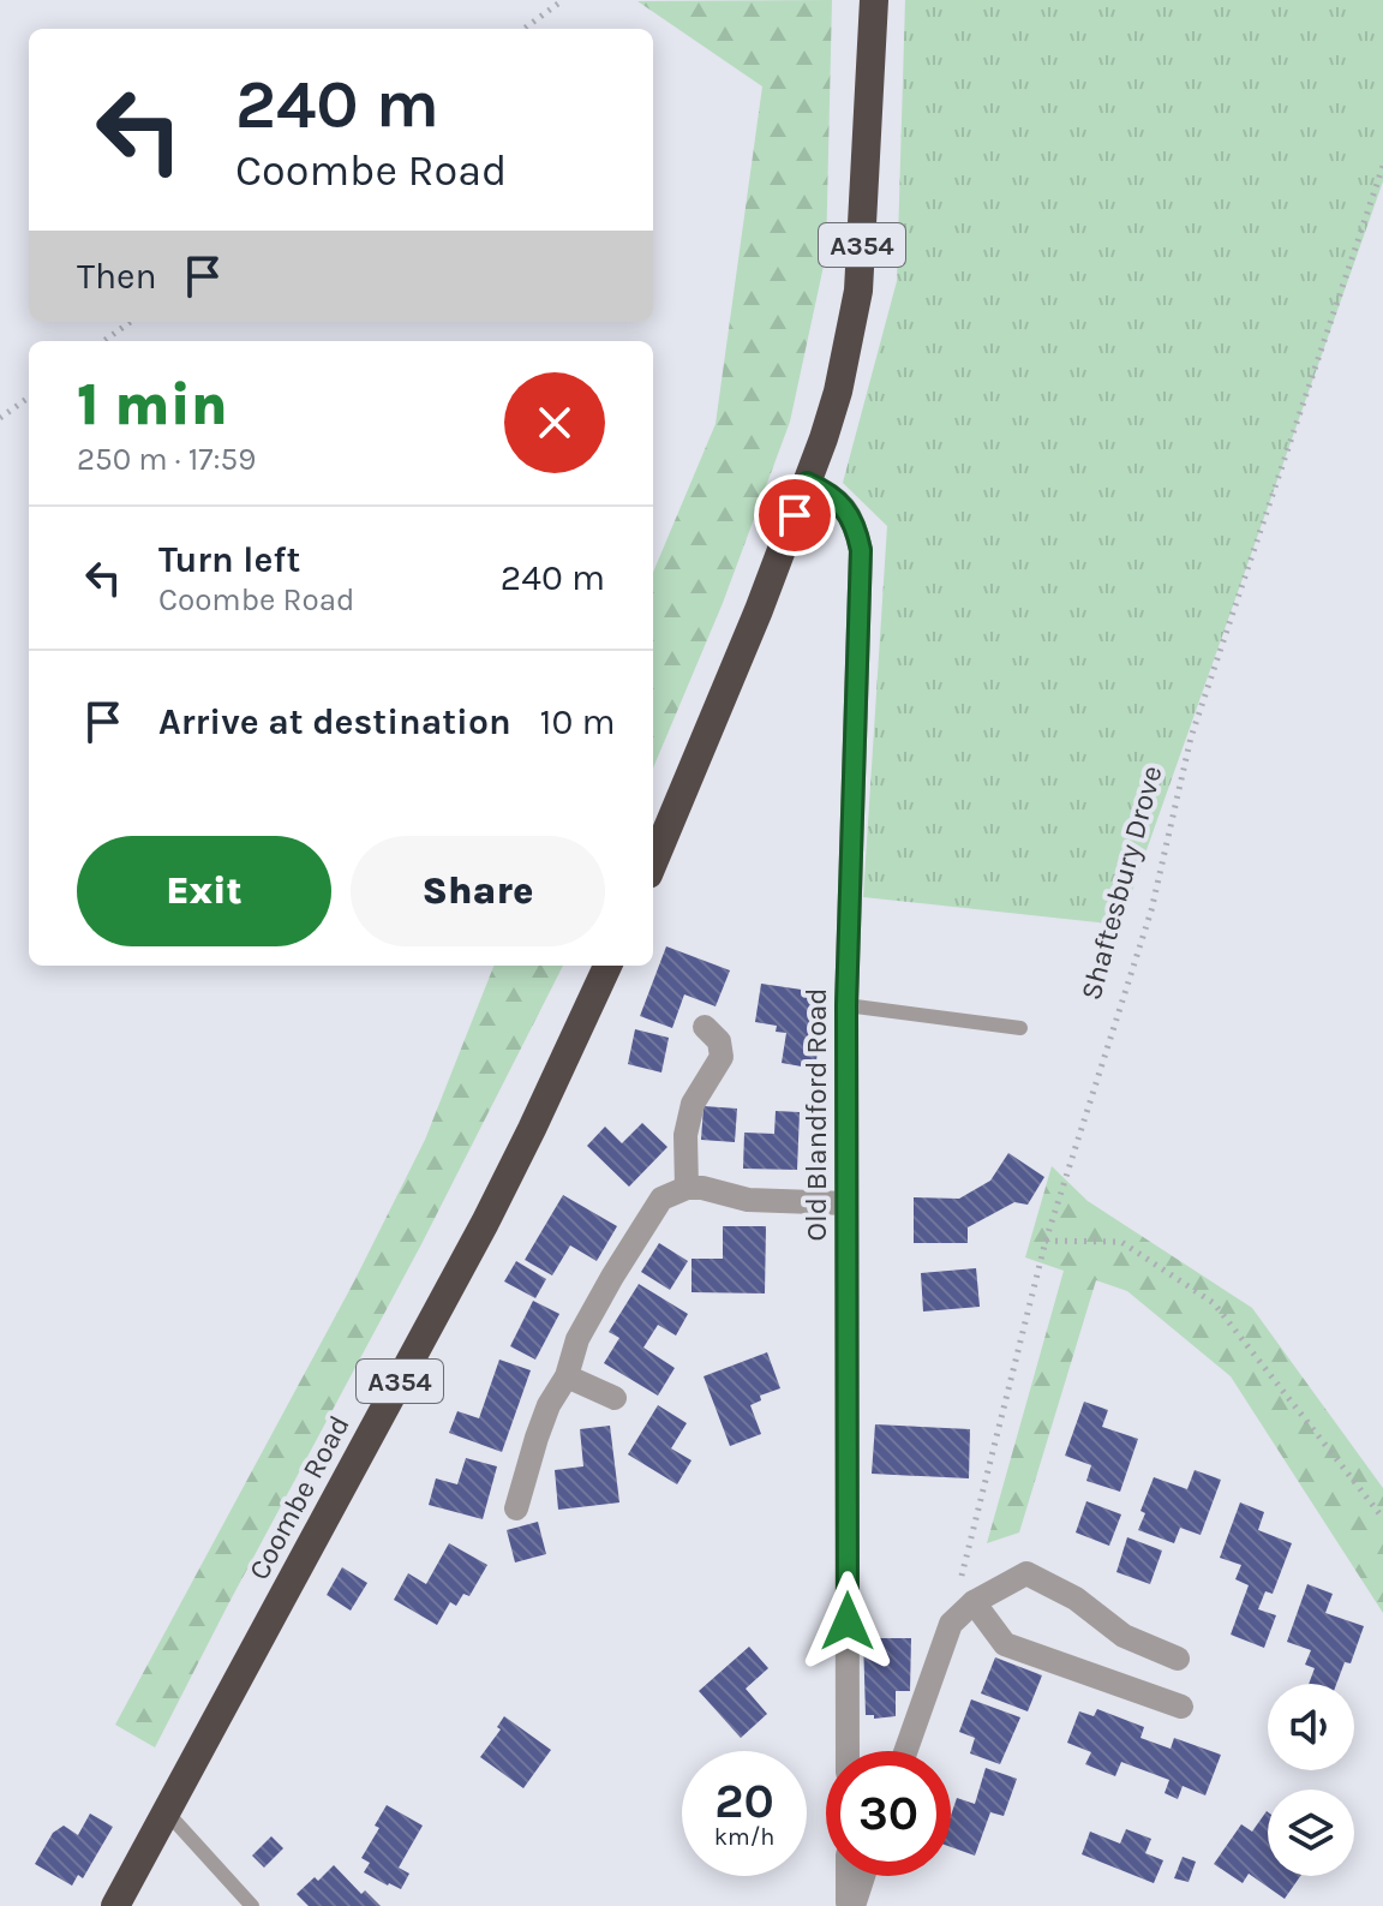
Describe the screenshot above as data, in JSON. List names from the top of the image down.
{
  "streets": {
    "highway": ["A354", "Coombe Road"],
    "street": ["Old Blandford Road"],
    "path": ["Shaftesbury Drove"]
  },
  "crossings": [
    ["A354", "Old Blandford Road"]
  ],
  "page": {
    "turn": ["240 m", "Coombe Road"],
    "then": "Then",
    "heading": ["1 min", "250 m · 17:59"],
    "list": [
      {
        "name": "Turn left",
        "note": "Coombe Road",
        "value": "240 m"
      },
      {
        "name": "Arrive at destination",
        "value": "10 m"
      }
    ],
    "buttons": ["Exit", "Share"],
    "speed": "20 km/h",
    "limit": "30"
  }
}
